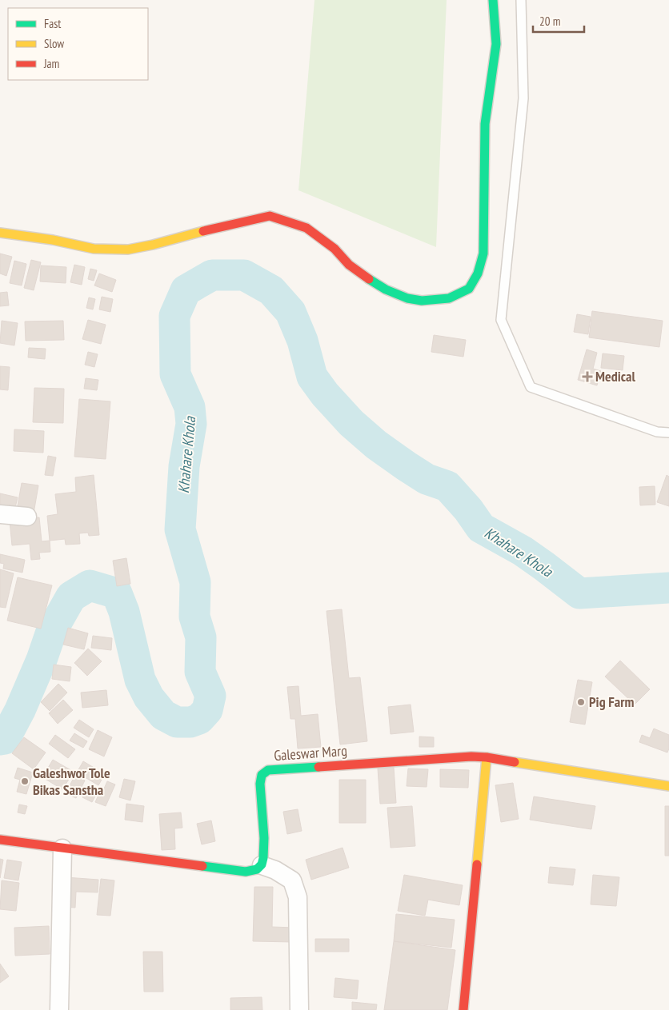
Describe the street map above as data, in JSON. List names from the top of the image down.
{
  "streets": {
    "street": ["Galeswar Marg"]
  },
  "water": ["Khahare Khola"],
  "places": {
    "health": ["Medical"],
    "other": ["Pig Farm", "Galeshwor Tole Bikas Sanstha"]
  },
  "legend": ["Fast", "Slow", "Jam"],
  "scale_bar": "20 m"
}
